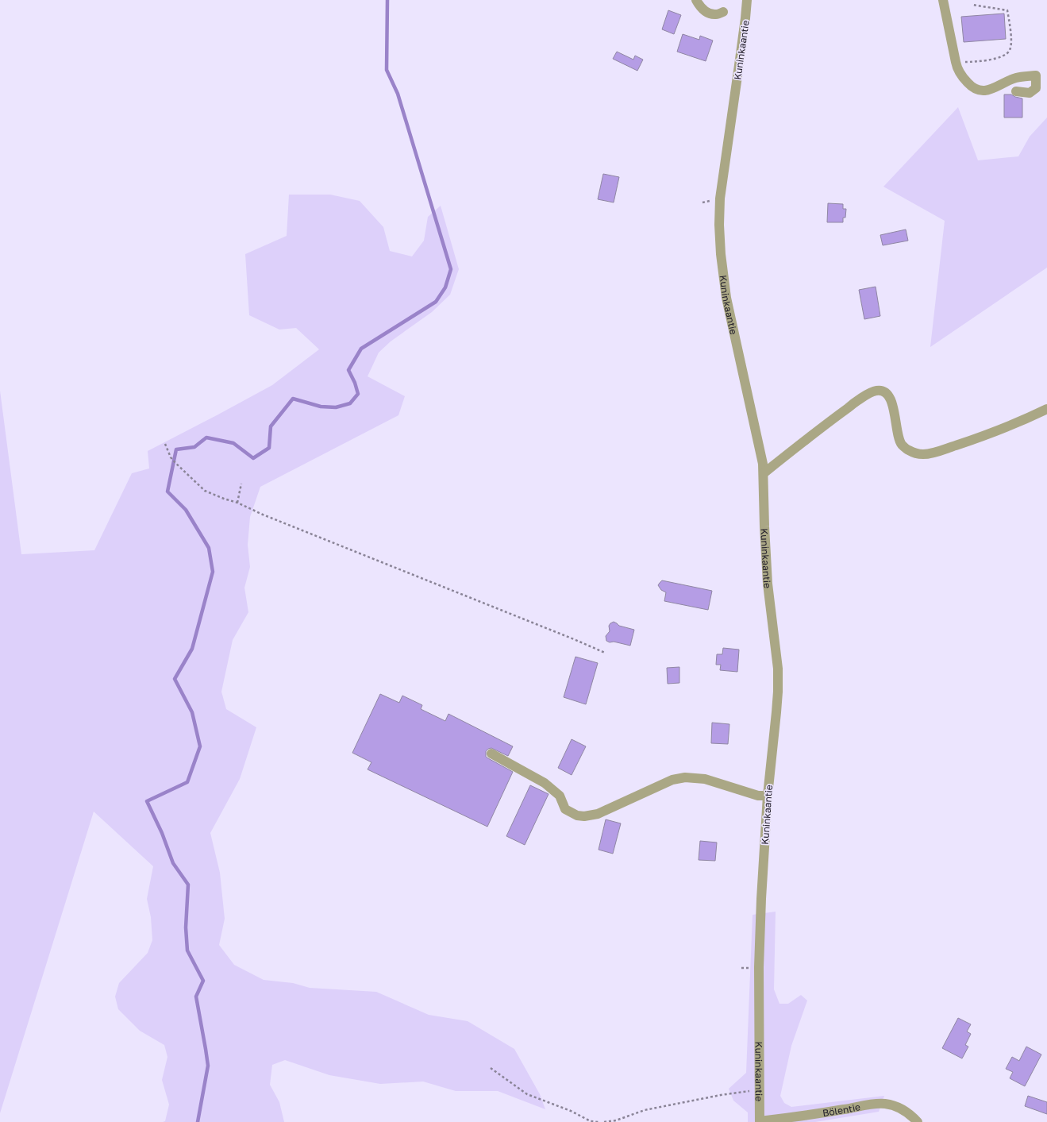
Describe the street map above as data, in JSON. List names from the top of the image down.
{
  "streets": {
    "street": ["Kuninkaantie", "Bölentie"]
  },
  "crossings": [
    ["Kuninkaantie", "Bölentie"]
  ]
}
